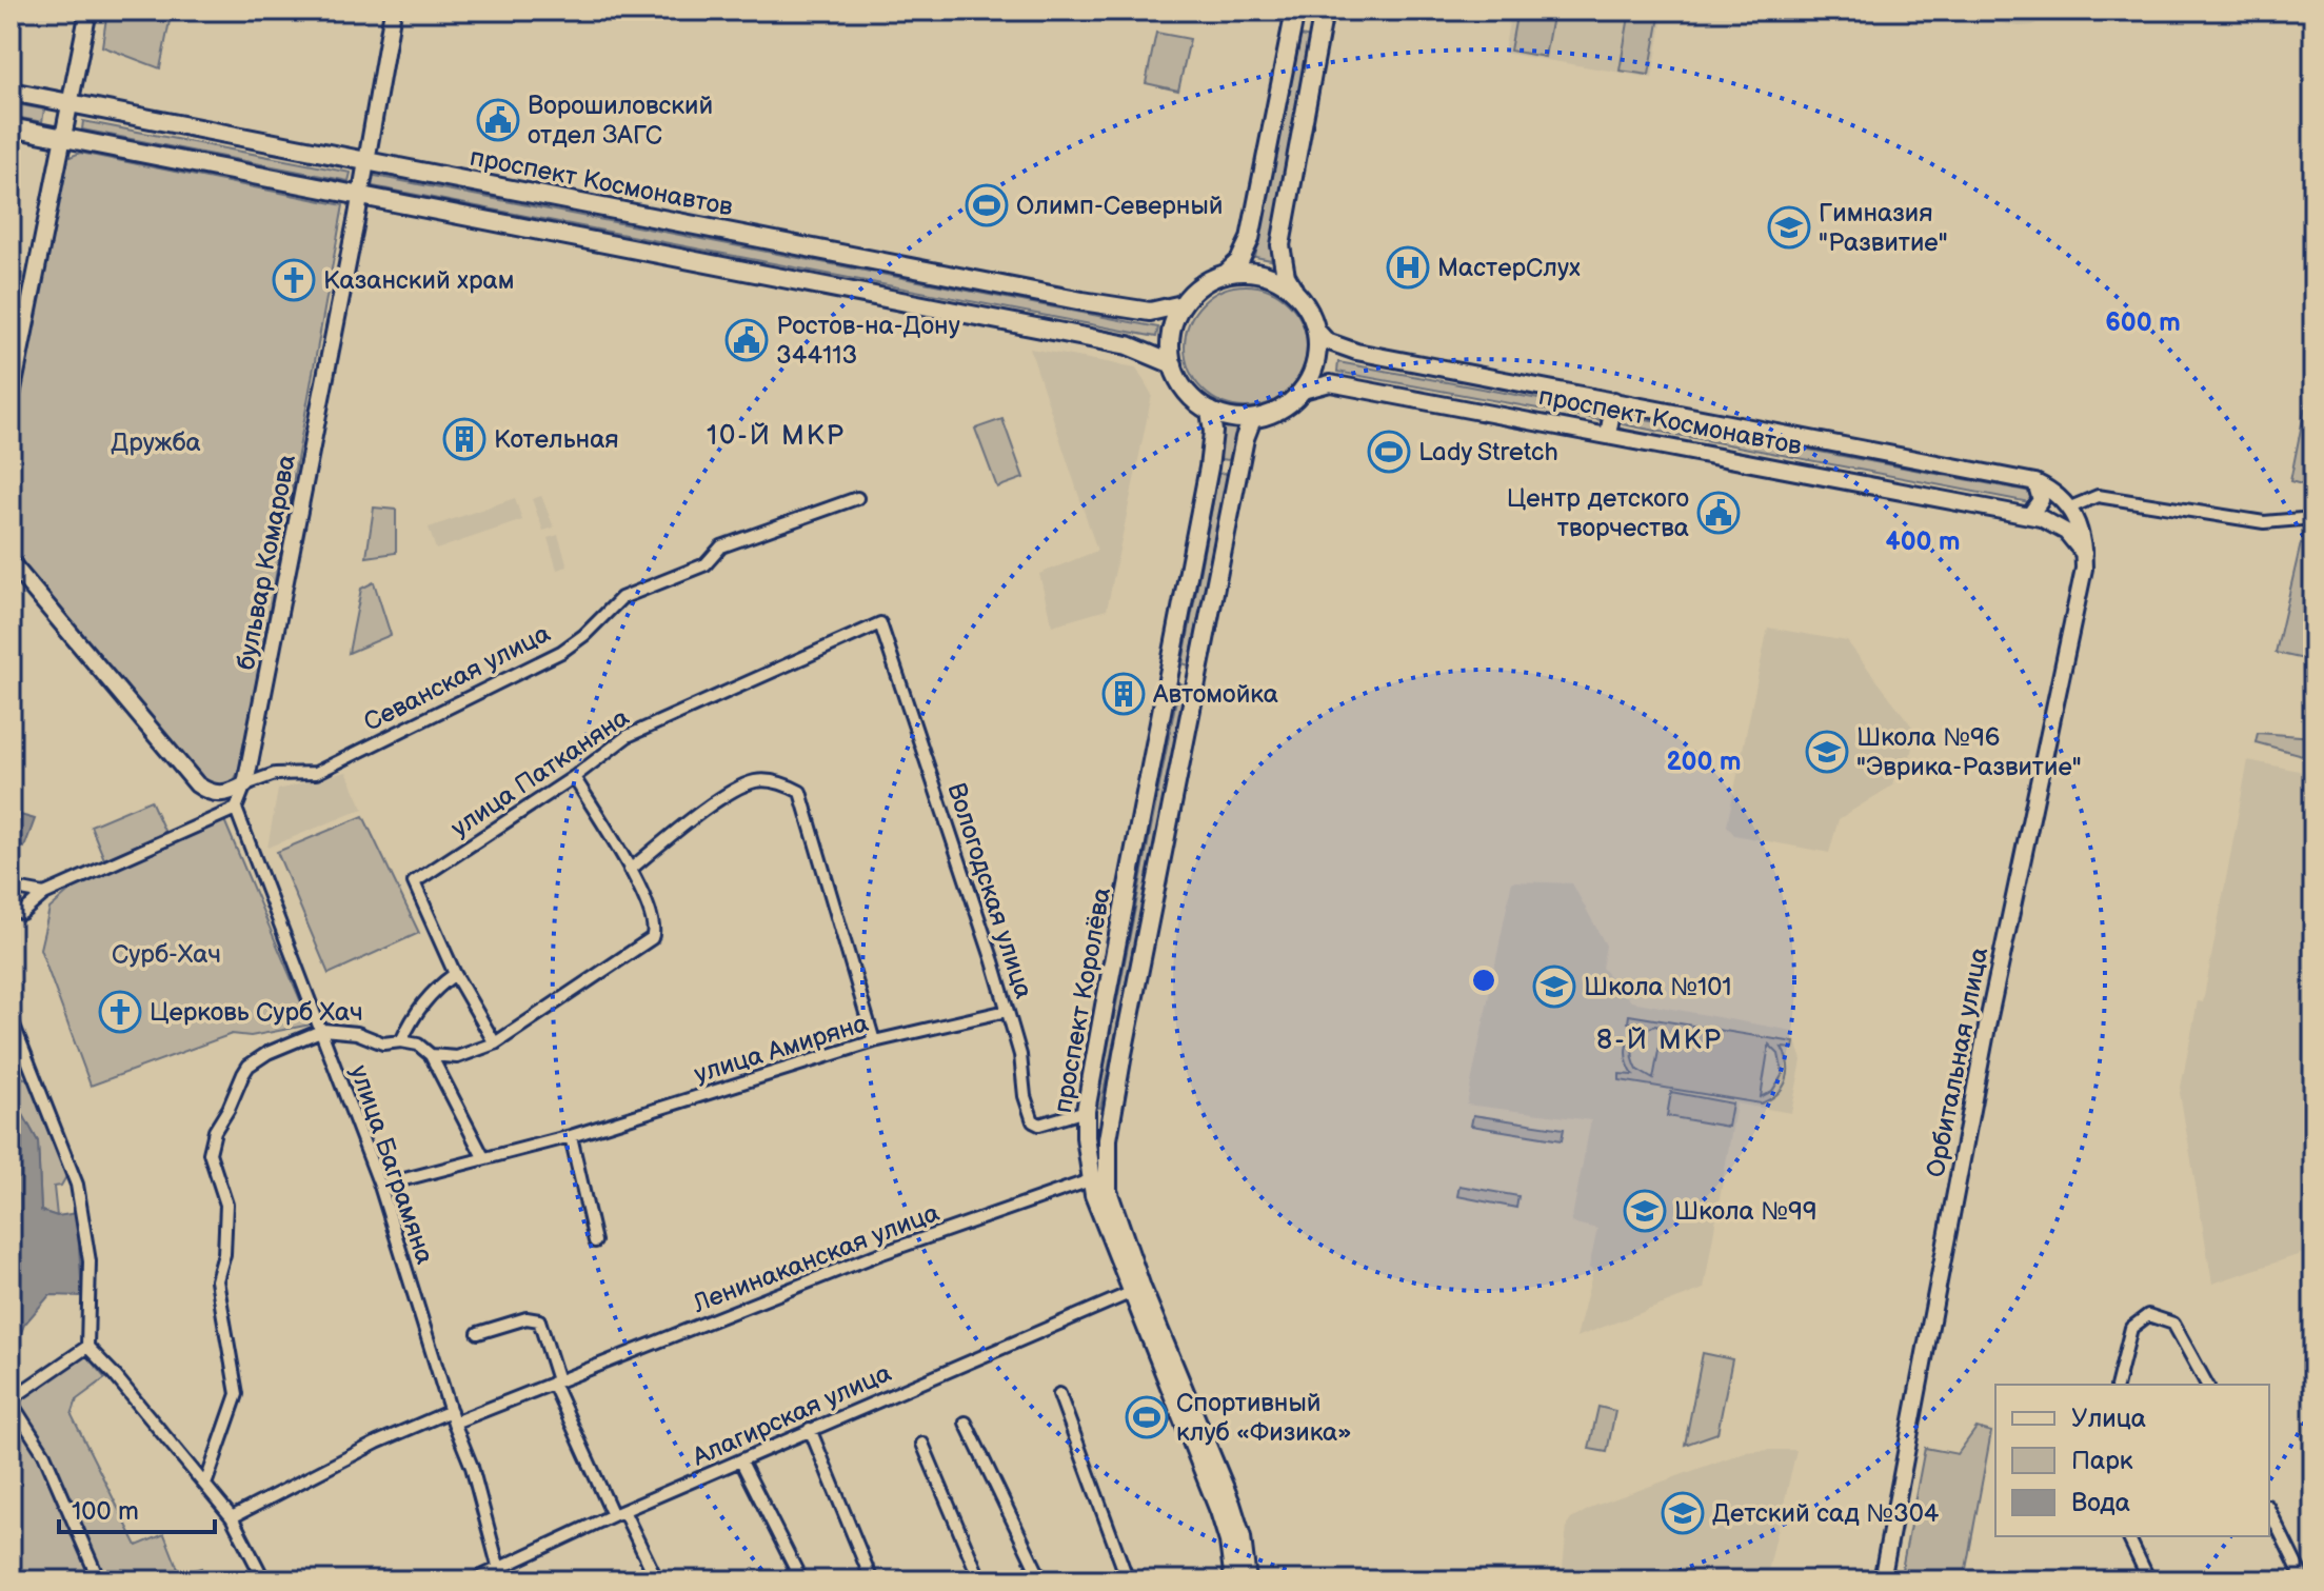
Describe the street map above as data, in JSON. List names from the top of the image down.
{
  "streets": {
    "main road": [
      "проспект Космонавтов",
      "бульвар Комарова",
      "проспект Королёва",
      "Орбитальная улица"
    ],
    "street": [
      "Севанская улица",
      "улица Патканяна",
      "Вологодская улица",
      "улица Амиряна",
      "улица Баграмяна",
      "Ленинаканская улица",
      "Алагирская улица"
    ]
  },
  "crossings": [
    ["проспект Космонавтов", "бульвар Комарова"],
    ["проспект Космонавтов", "проспект Королёва"],
    ["проспект Космонавтов", "Орбитальная улица"],
    ["бульвар Комарова", "Севанская улица"],
    ["улица Патканяна", "Вологодская улица"],
    ["Вологодская улица", "проспект Королёва"],
    ["Вологодская улица", "улица Амиряна"],
    ["проспект Королёва", "Ленинаканская улица"],
    ["проспект Королёва", "Алагирская улица"],
    ["улица Амиряна", "улица Баграмяна"],
    ["улица Баграмяна", "Ленинаканская улица"],
    ["улица Баграмяна", "Алагирская улица"]
  ],
  "districts": ["10-Й МКР", "8-Й МКР"],
  "parks": ["Дружба", "Сурб-Хач"],
  "places": {
    "public building": ["Ворошиловский отдел ЗАГС", "Ростов-на-Дону 344113", "Центр детского творчества"],
    "sports": ["Олимп-Северный", "Lady Stretch", "Спортивный клуб «Физика»"],
    "school or university": [
      "Гимназия \"Развитие\"",
      "Школа №96 \"Эврика-Развитие\"",
      "Школа №101",
      "Школа №99",
      "Детский сад №304"
    ],
    "hospital": ["МастерСлух"],
    "church": ["Казанский храм", "Церковь Сурб Хач"],
    "building": ["Котельная", "Автомойка"]
  },
  "legend": ["Улица", "Парк", "Вода"],
  "scale_bar": "100 m",
  "rings": ["600 m", "400 m", "200 m"]
}
